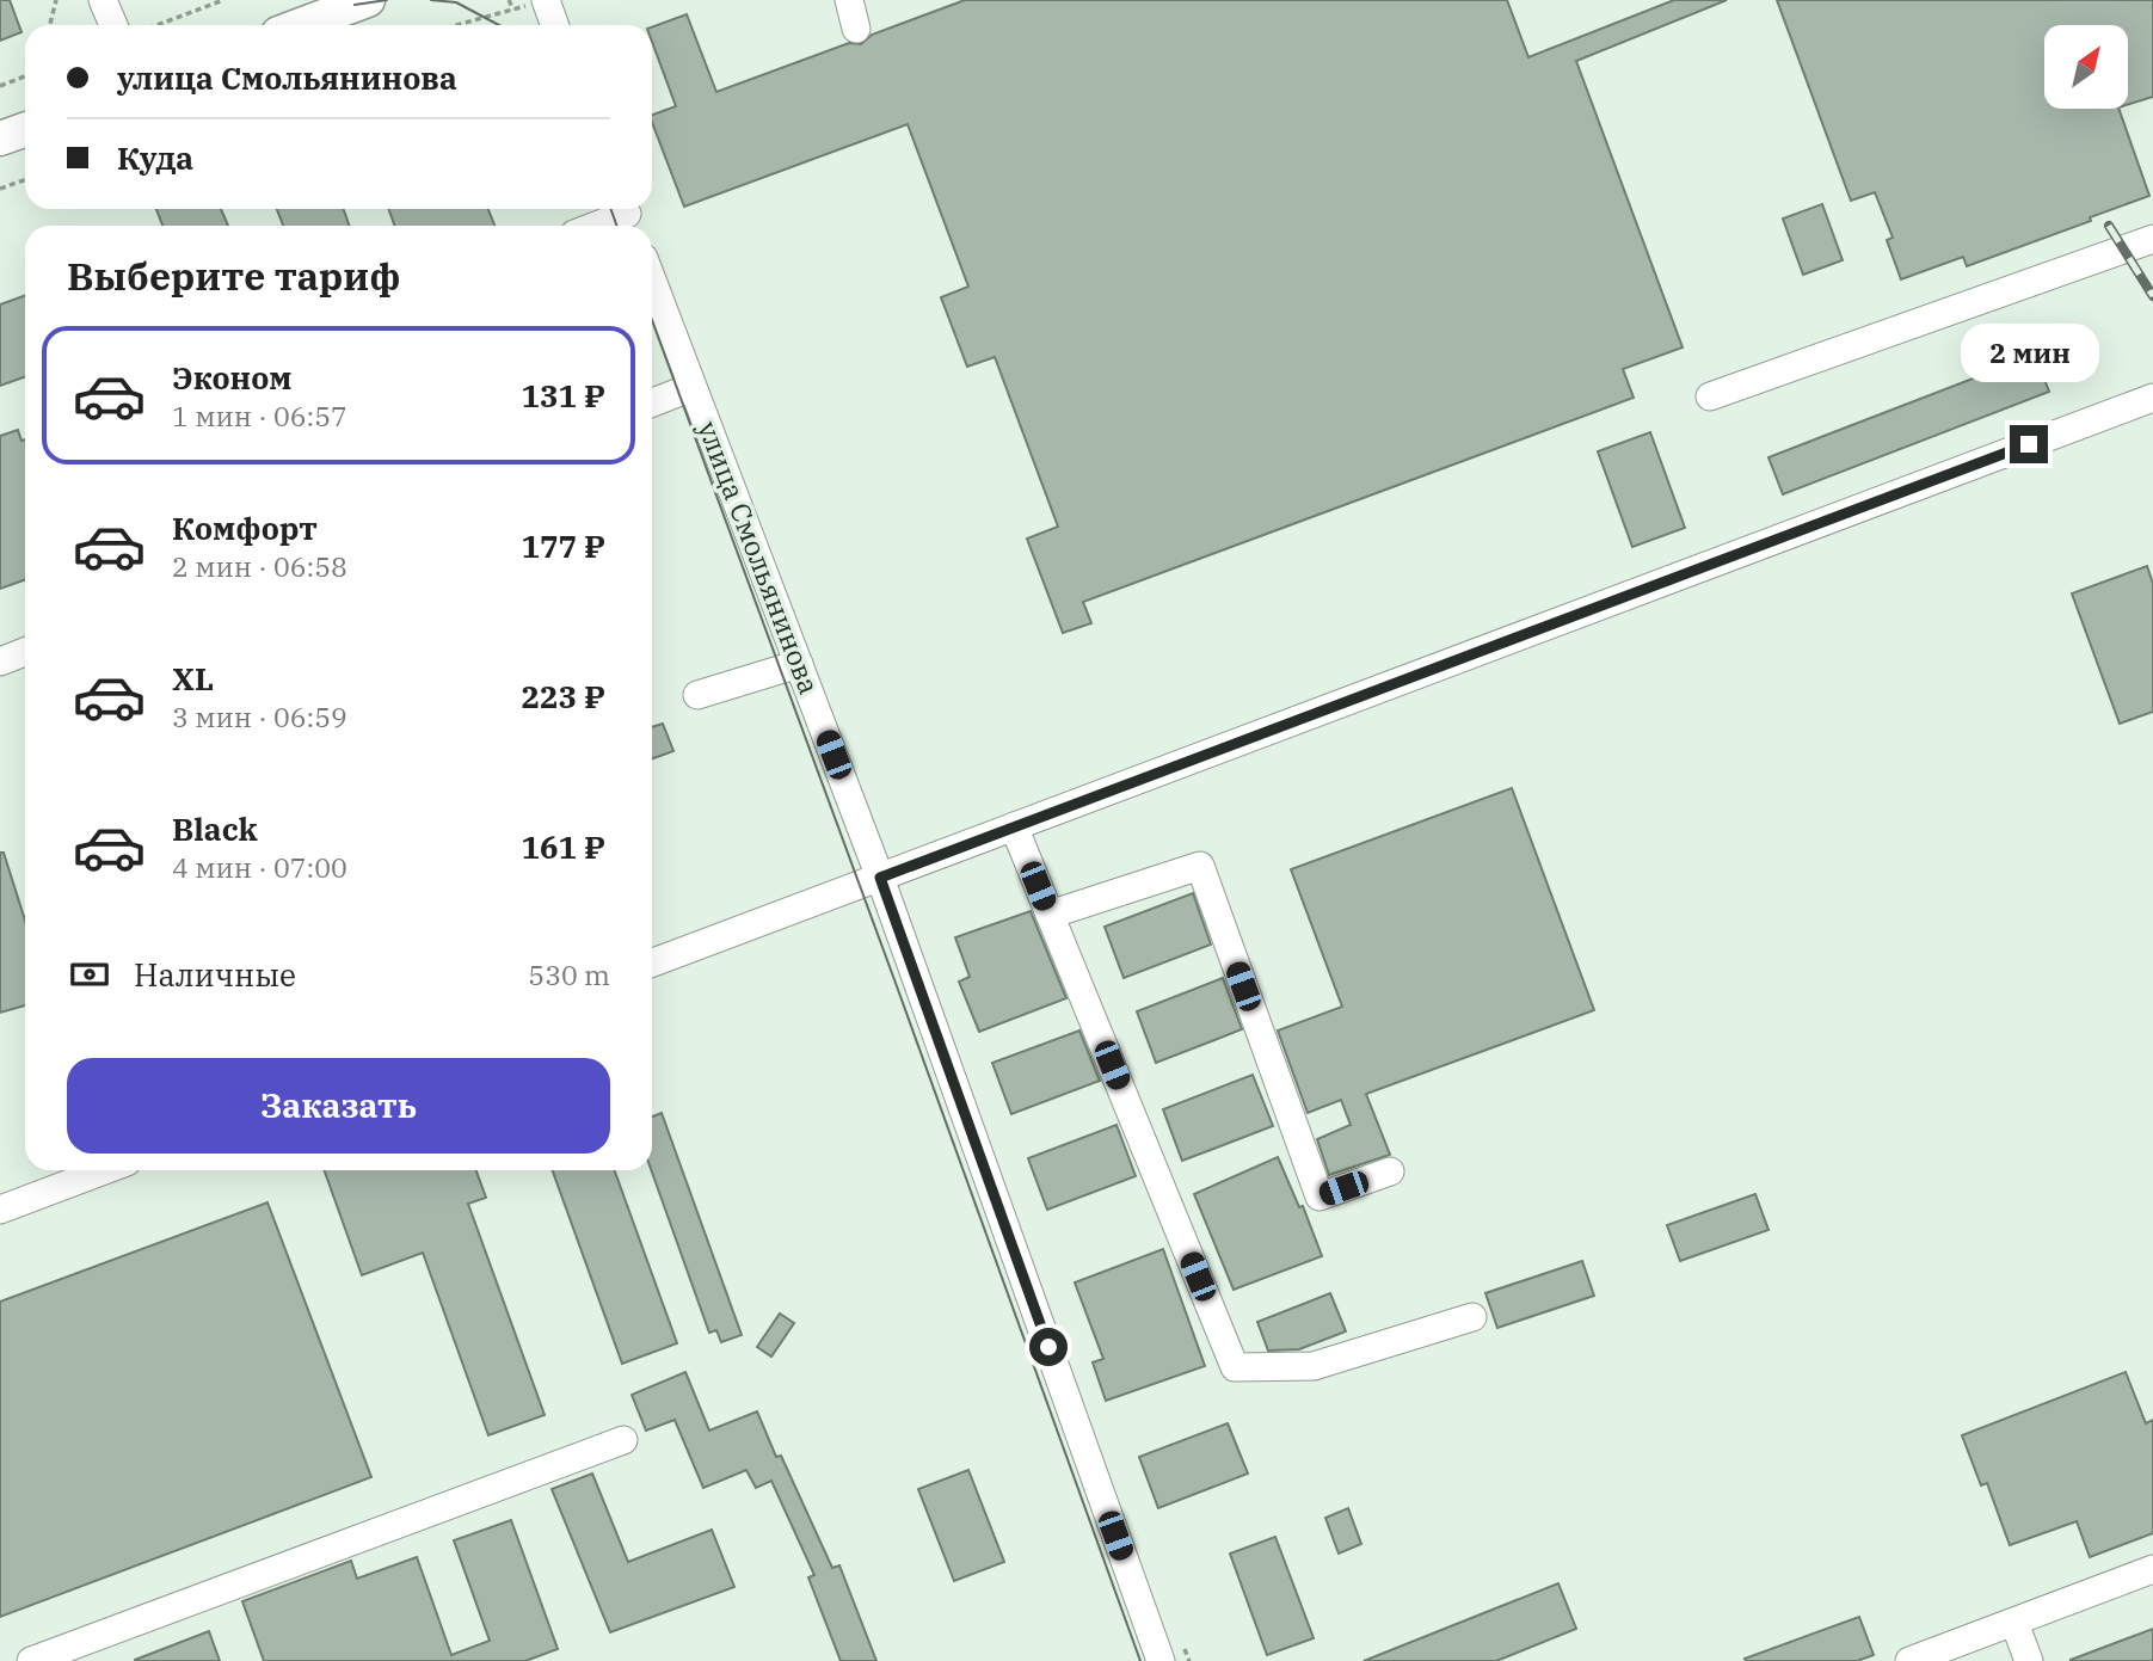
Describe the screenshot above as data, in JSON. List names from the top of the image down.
{
  "streets": {
    "street": ["улица Смольянинова"]
  },
  "north": "top right",
  "page": {
    "banner": ["улица Смольянинова", "Куда"],
    "heading": "Выберите тариф",
    "bubble": "2 мин",
    "list": [
      {
        "name": "Эконом",
        "note": "1 мин · 06:57",
        "value": "131 ₽"
      },
      {
        "name": "Комфорт",
        "note": "2 мин · 06:58",
        "value": "177 ₽"
      },
      {
        "name": "XL",
        "note": "3 мин · 06:59",
        "value": "223 ₽"
      },
      {
        "name": "Black",
        "note": "4 мин · 07:00",
        "value": "161 ₽"
      }
    ],
    "pay": ["Наличные", "530 m"],
    "buttons": "Заказать"
  }
}
